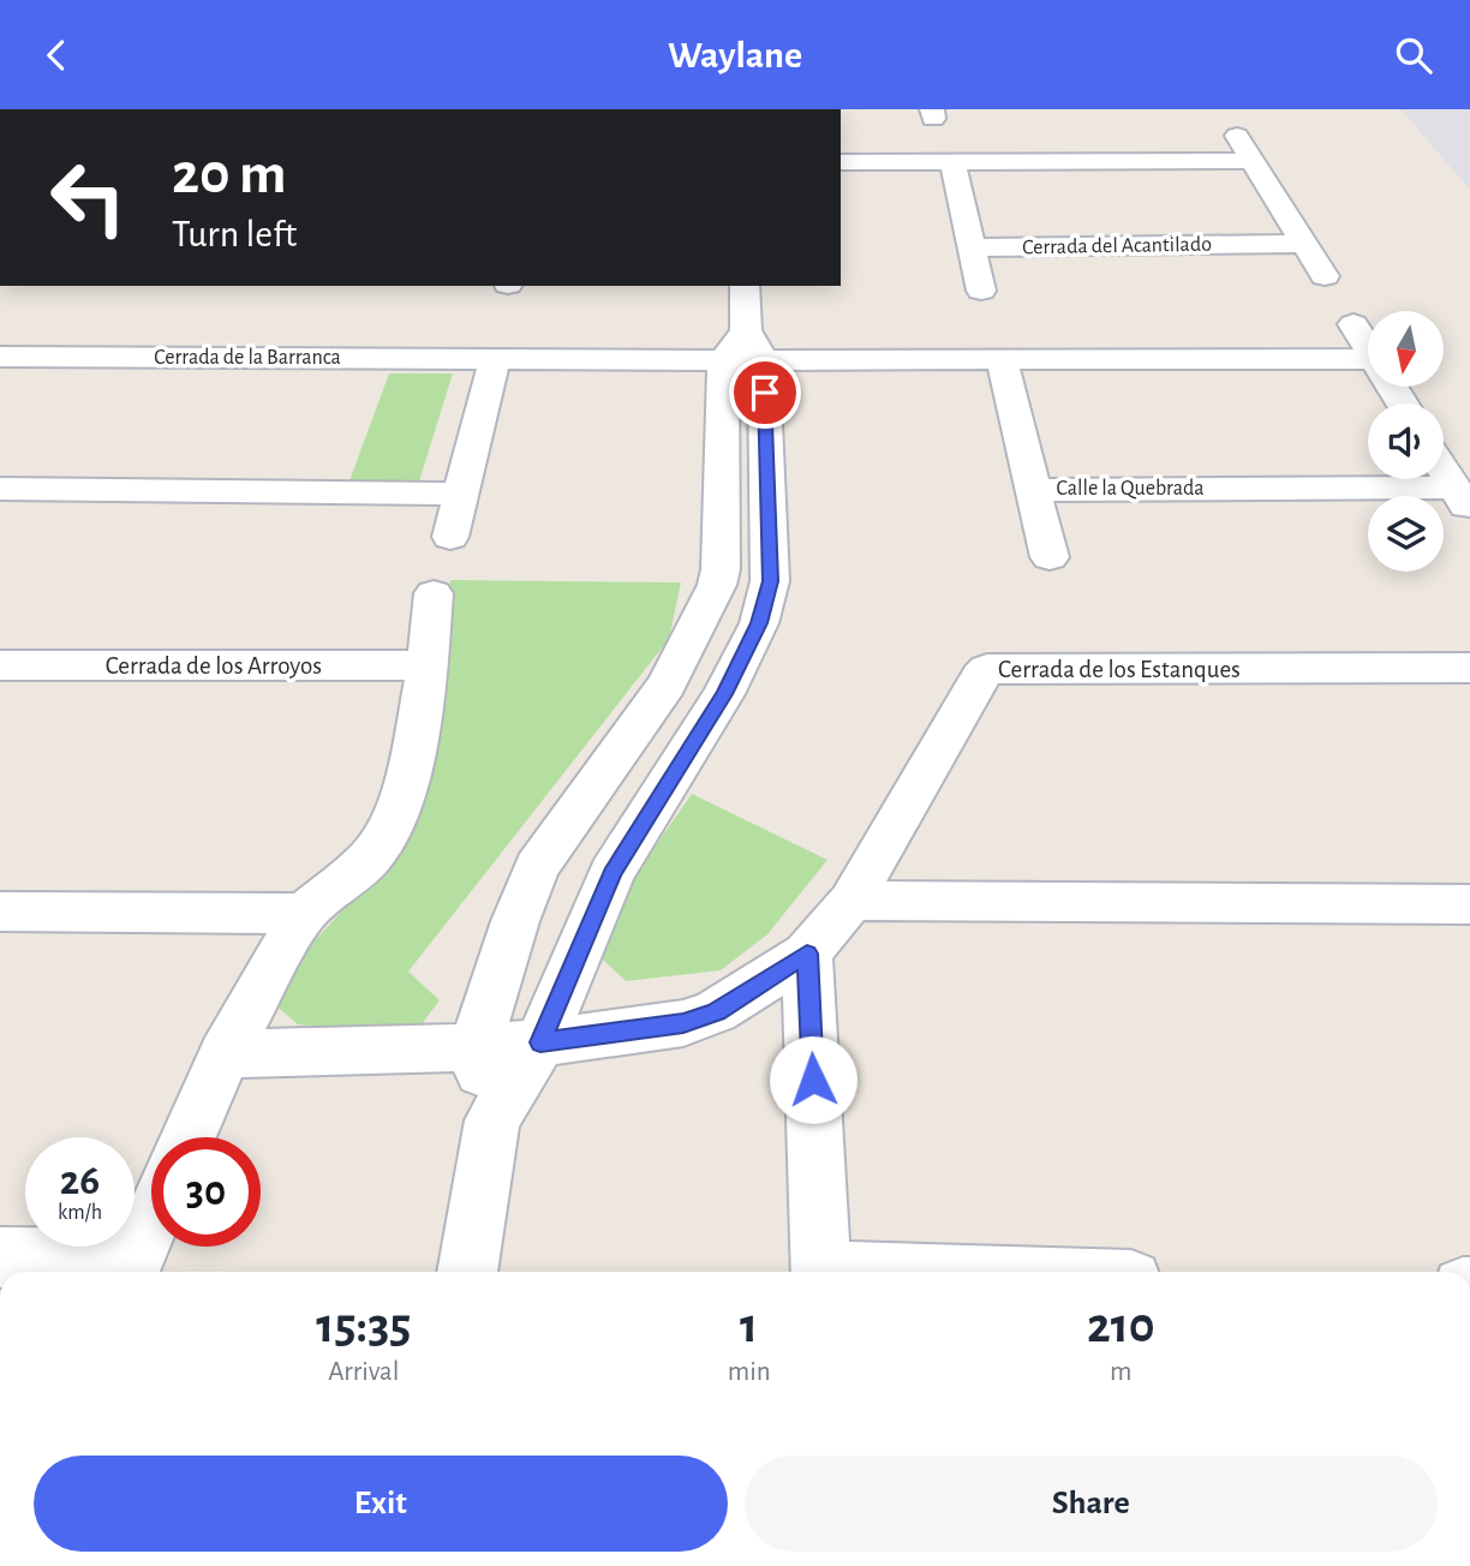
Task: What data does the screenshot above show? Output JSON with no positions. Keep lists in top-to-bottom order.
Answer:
{
  "streets": {
    "street": [
      "Cerrada del Acantilado",
      "Cerrada de la Barranca",
      "Calle la Quebrada",
      "Cerrada de los Arroyos",
      "Cerrada de los Estanques"
    ]
  },
  "crossings": [
    ["Cerrada de la Barranca", "Calle la Quebrada"]
  ],
  "north": "bottom",
  "page": {
    "header": "Waylane",
    "turn": ["20 m", "Turn left"],
    "speed": "26 km/h",
    "limit": "30",
    "eta": [
      "15:35",
      "Arrival",
      "1",
      "min",
      "210",
      "m"
    ],
    "buttons": ["Exit", "Share"]
  }
}
